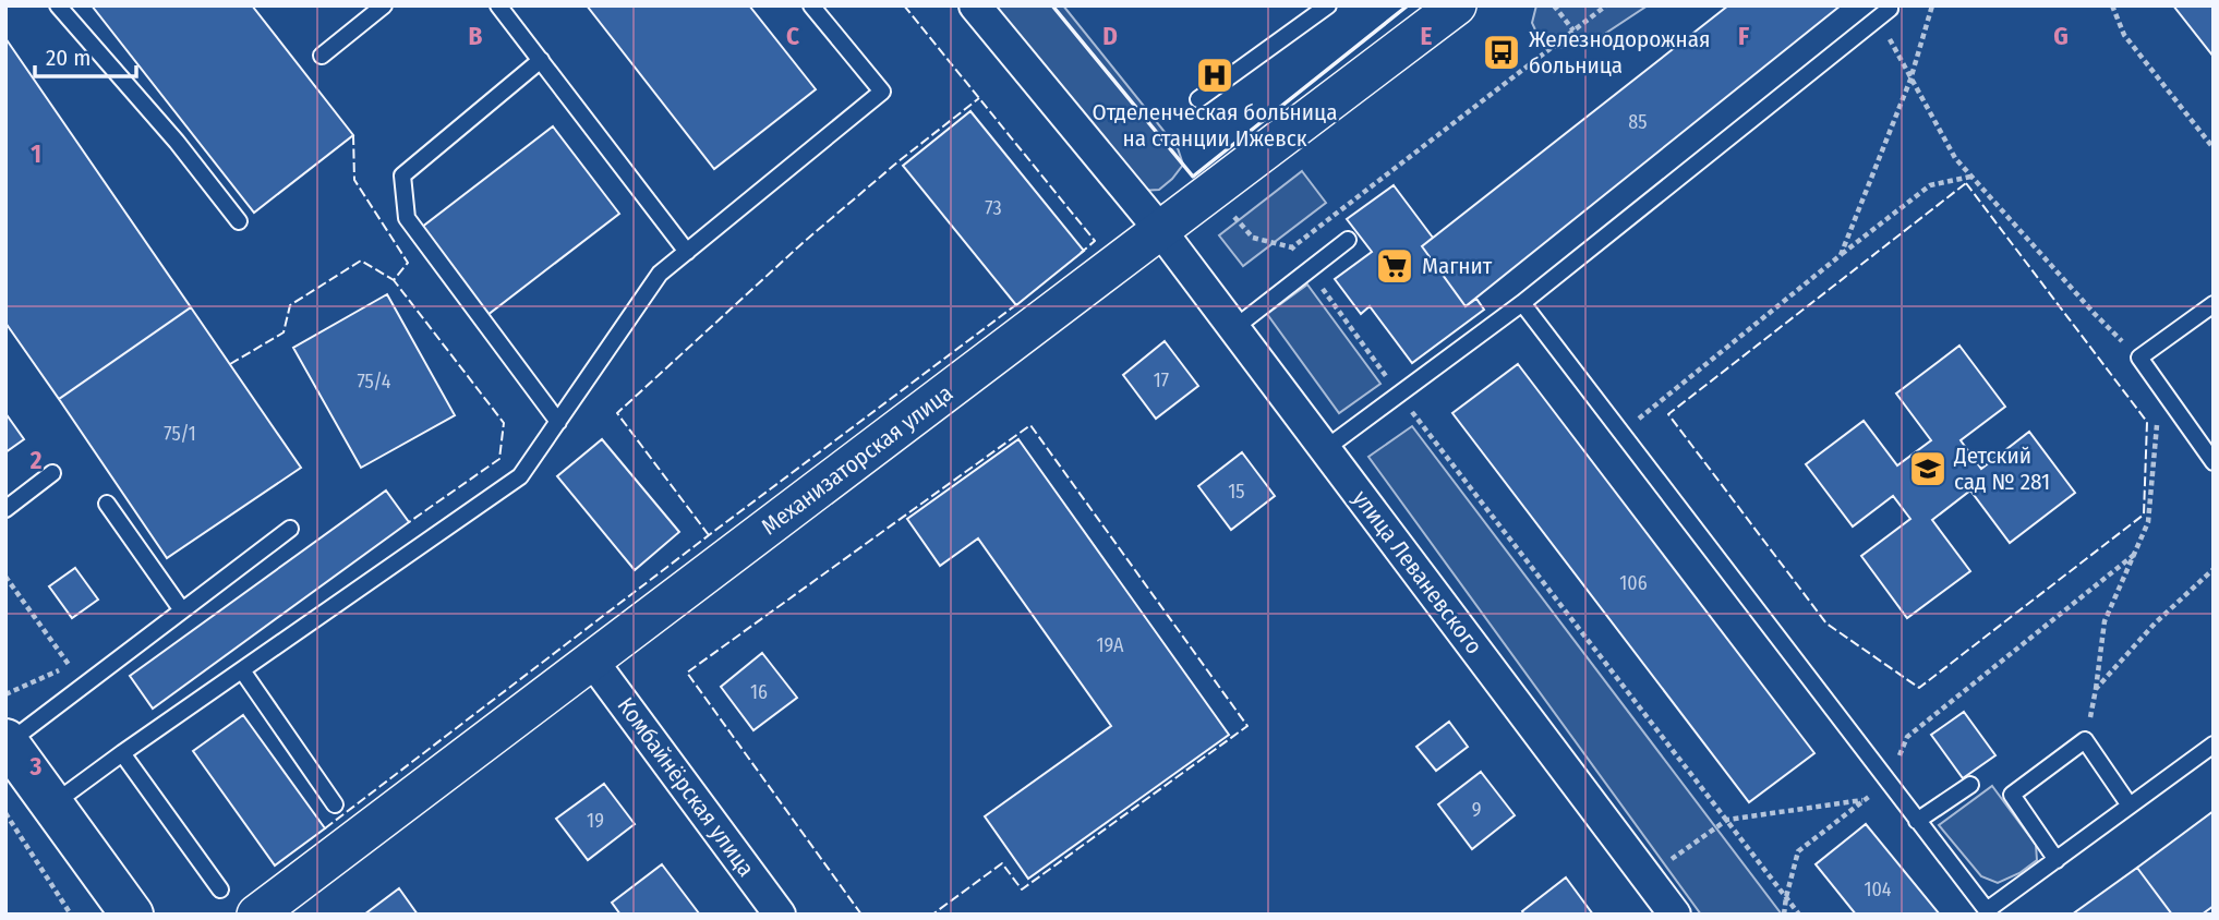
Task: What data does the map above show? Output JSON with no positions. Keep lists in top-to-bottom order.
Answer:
{
  "streets": {
    "street": ["Механизаторская улица", "улица Леваневского", "Комбайнёрская улица"]
  },
  "crossings": [
    ["Механизаторская улица", "улица Леваневского"],
    ["Механизаторская улица", "Комбайнёрская улица"]
  ],
  "places": {
    "bus stop": ["Железнодорожная больница"],
    "hospital": ["Отделенческая больница на станции Ижевск"],
    "supermarket": ["Магнит"],
    "school or university": ["Детский сад № 281"]
  },
  "house_numbers": [
    "85",
    "73",
    "17",
    "75/4",
    "75/1",
    "15",
    "106",
    "19А",
    "16",
    "9",
    "19",
    "104"
  ],
  "scale_bar": "20 m",
  "grid": {
    "columns": [
      "B",
      "C",
      "D",
      "E",
      "F",
      "G"
    ],
    "rows": ["1", "2", "3"]
  }
}
